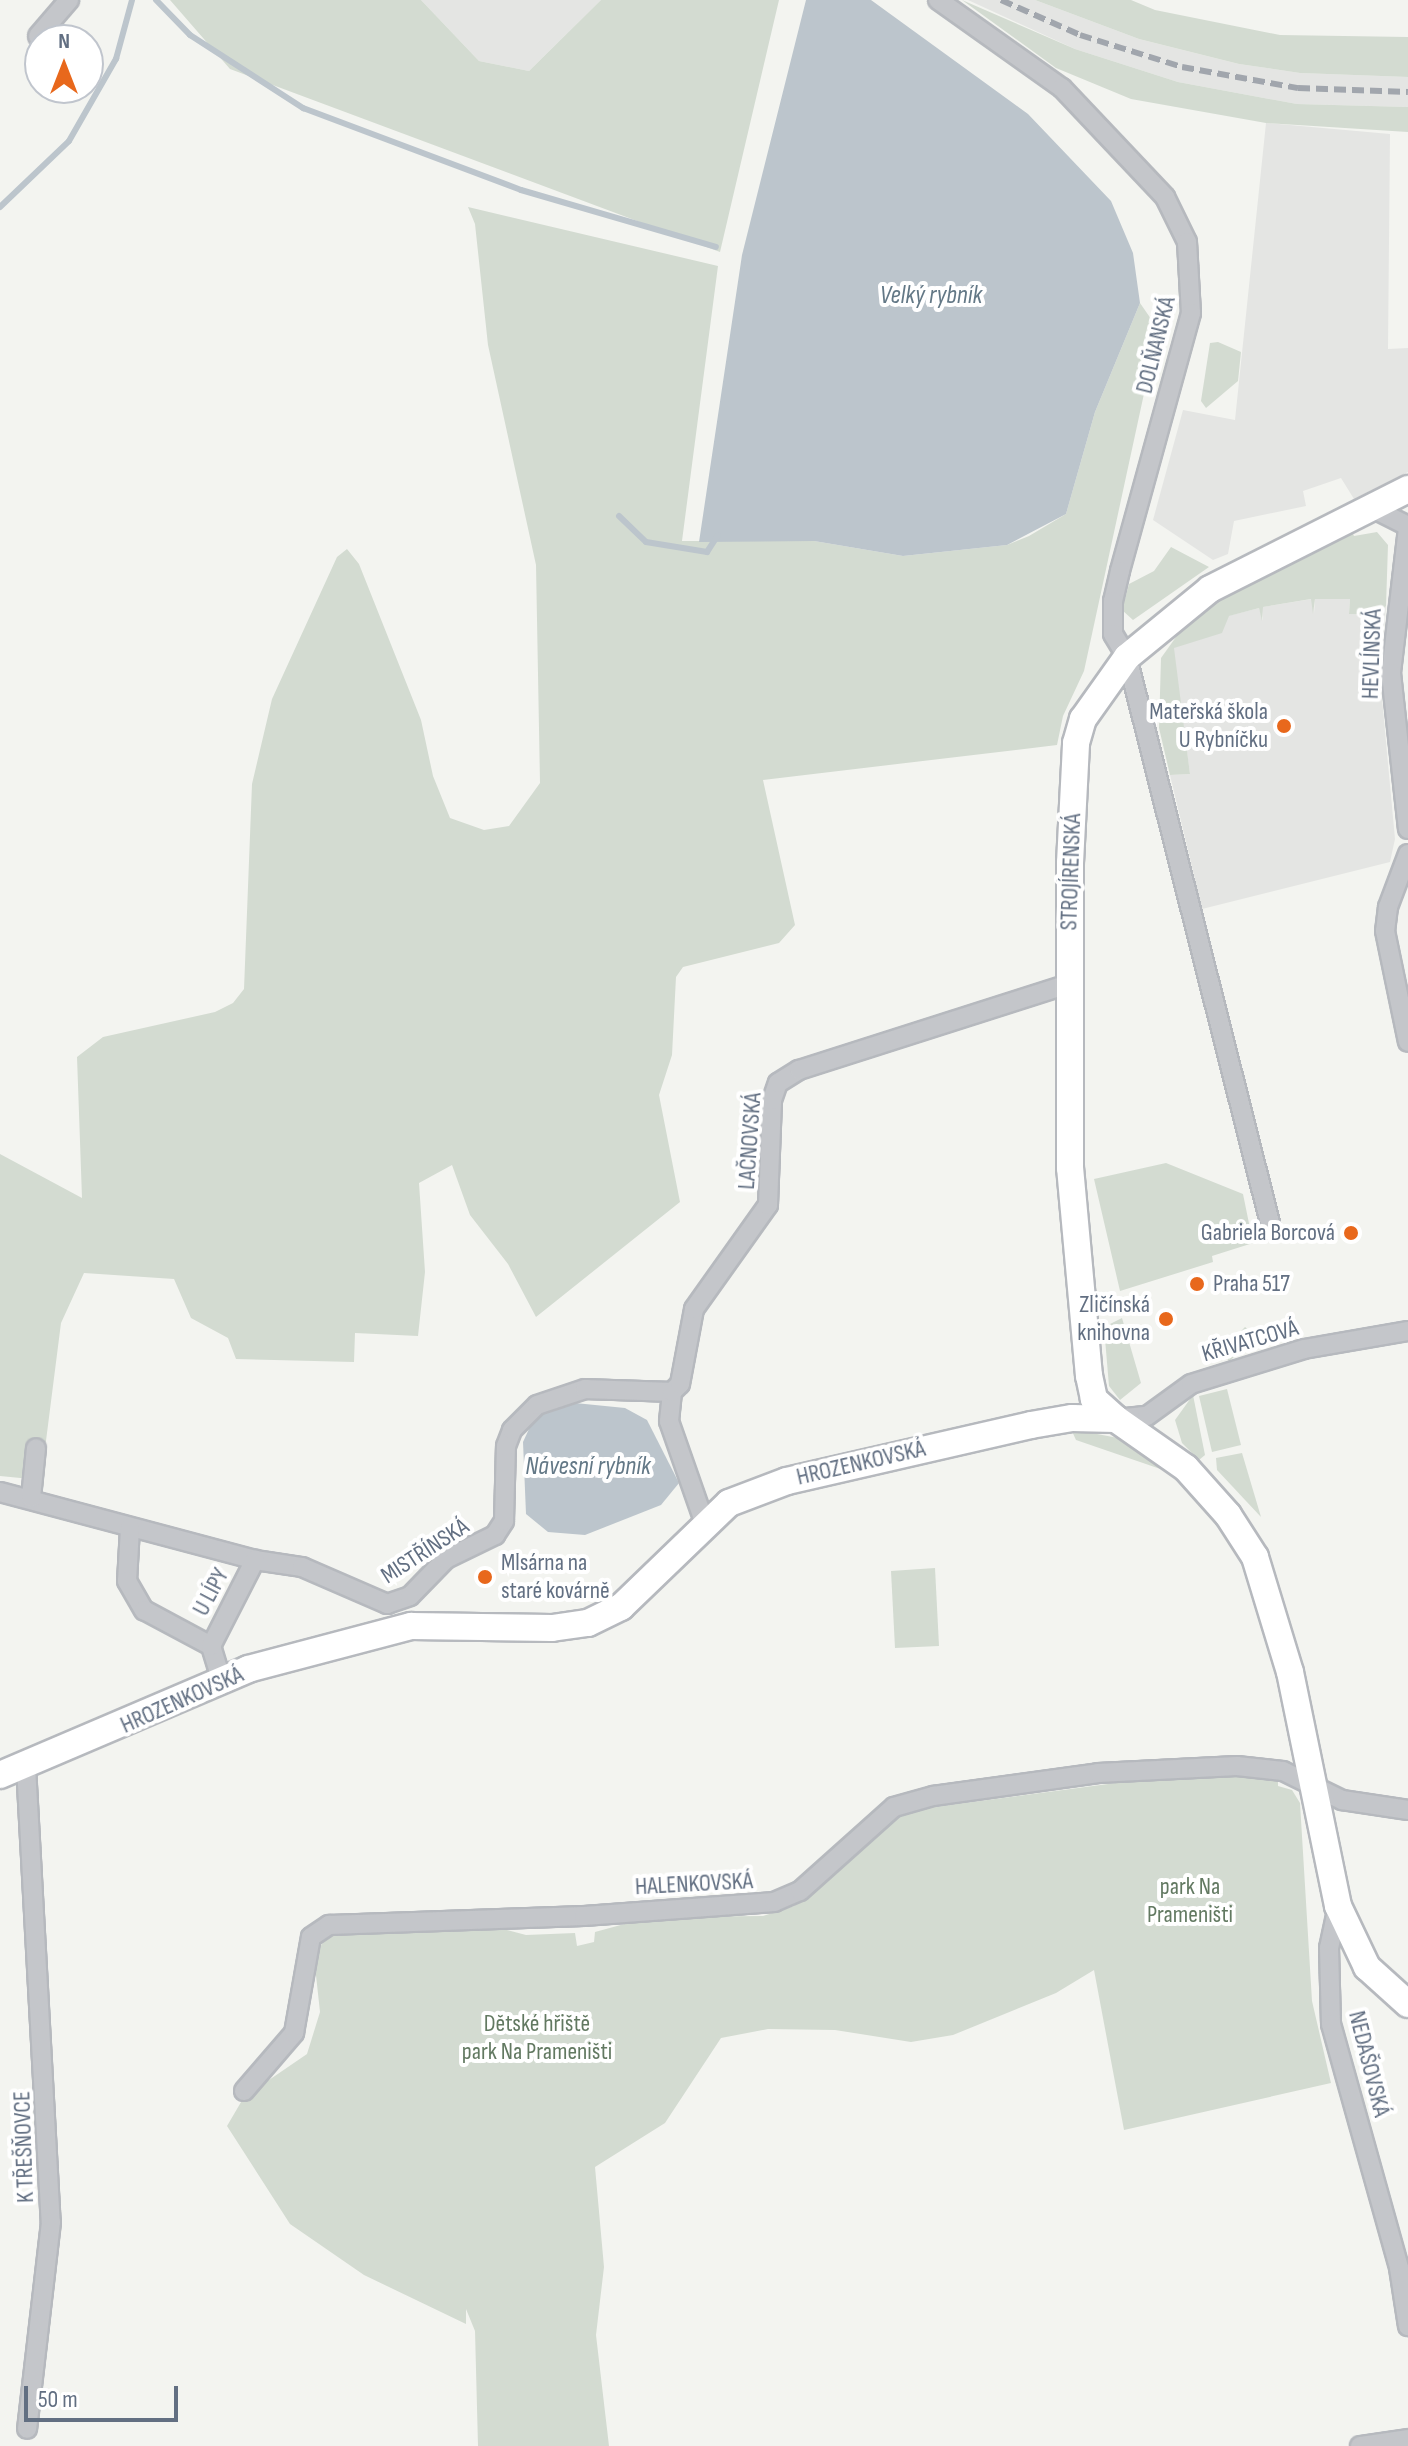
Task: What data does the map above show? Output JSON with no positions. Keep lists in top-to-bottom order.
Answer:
{
  "streets": {
    "street": [
      "DOLŇANSKÁ",
      "HEVLÍNSKÁ",
      "STROJÍRENSKÁ",
      "LAČNOVSKÁ",
      "KŘIVATCOVÁ",
      "HROZENKOVSKÁ",
      "MISTŘÍNSKÁ",
      "U LÍPY",
      "HALENKOVSKÁ",
      "NEDAŠOVSKÁ",
      "K TŘEŠŇOVCE"
    ]
  },
  "crossings": [
    ["DOLŇANSKÁ", "STROJÍRENSKÁ"],
    ["STROJÍRENSKÁ", "LAČNOVSKÁ"],
    ["STROJÍRENSKÁ", "KŘIVATCOVÁ"],
    ["STROJÍRENSKÁ", "HROZENKOVSKÁ"],
    ["LAČNOVSKÁ", "HROZENKOVSKÁ"],
    ["LAČNOVSKÁ", "MISTŘÍNSKÁ"],
    ["KŘIVATCOVÁ", "HROZENKOVSKÁ"],
    ["HROZENKOVSKÁ", "MISTŘÍNSKÁ"],
    ["HROZENKOVSKÁ", "U LÍPY"],
    ["HROZENKOVSKÁ", "K TŘEŠŇOVCE"],
    ["MISTŘÍNSKÁ", "U LÍPY"]
  ],
  "water": ["Velký rybník", "Návesní rybník"],
  "parks": ["park Na Prameništi", "Dětské hřiště park Na Prameništi"],
  "places": [
    "Mateřská škola U Rybníčku",
    "Gabriela Borcová",
    "Praha 517",
    "Zličínská knihovna",
    "Mlsárna na staré kovárně"
  ],
  "scale_bar": "50 m",
  "north": "top"
}
